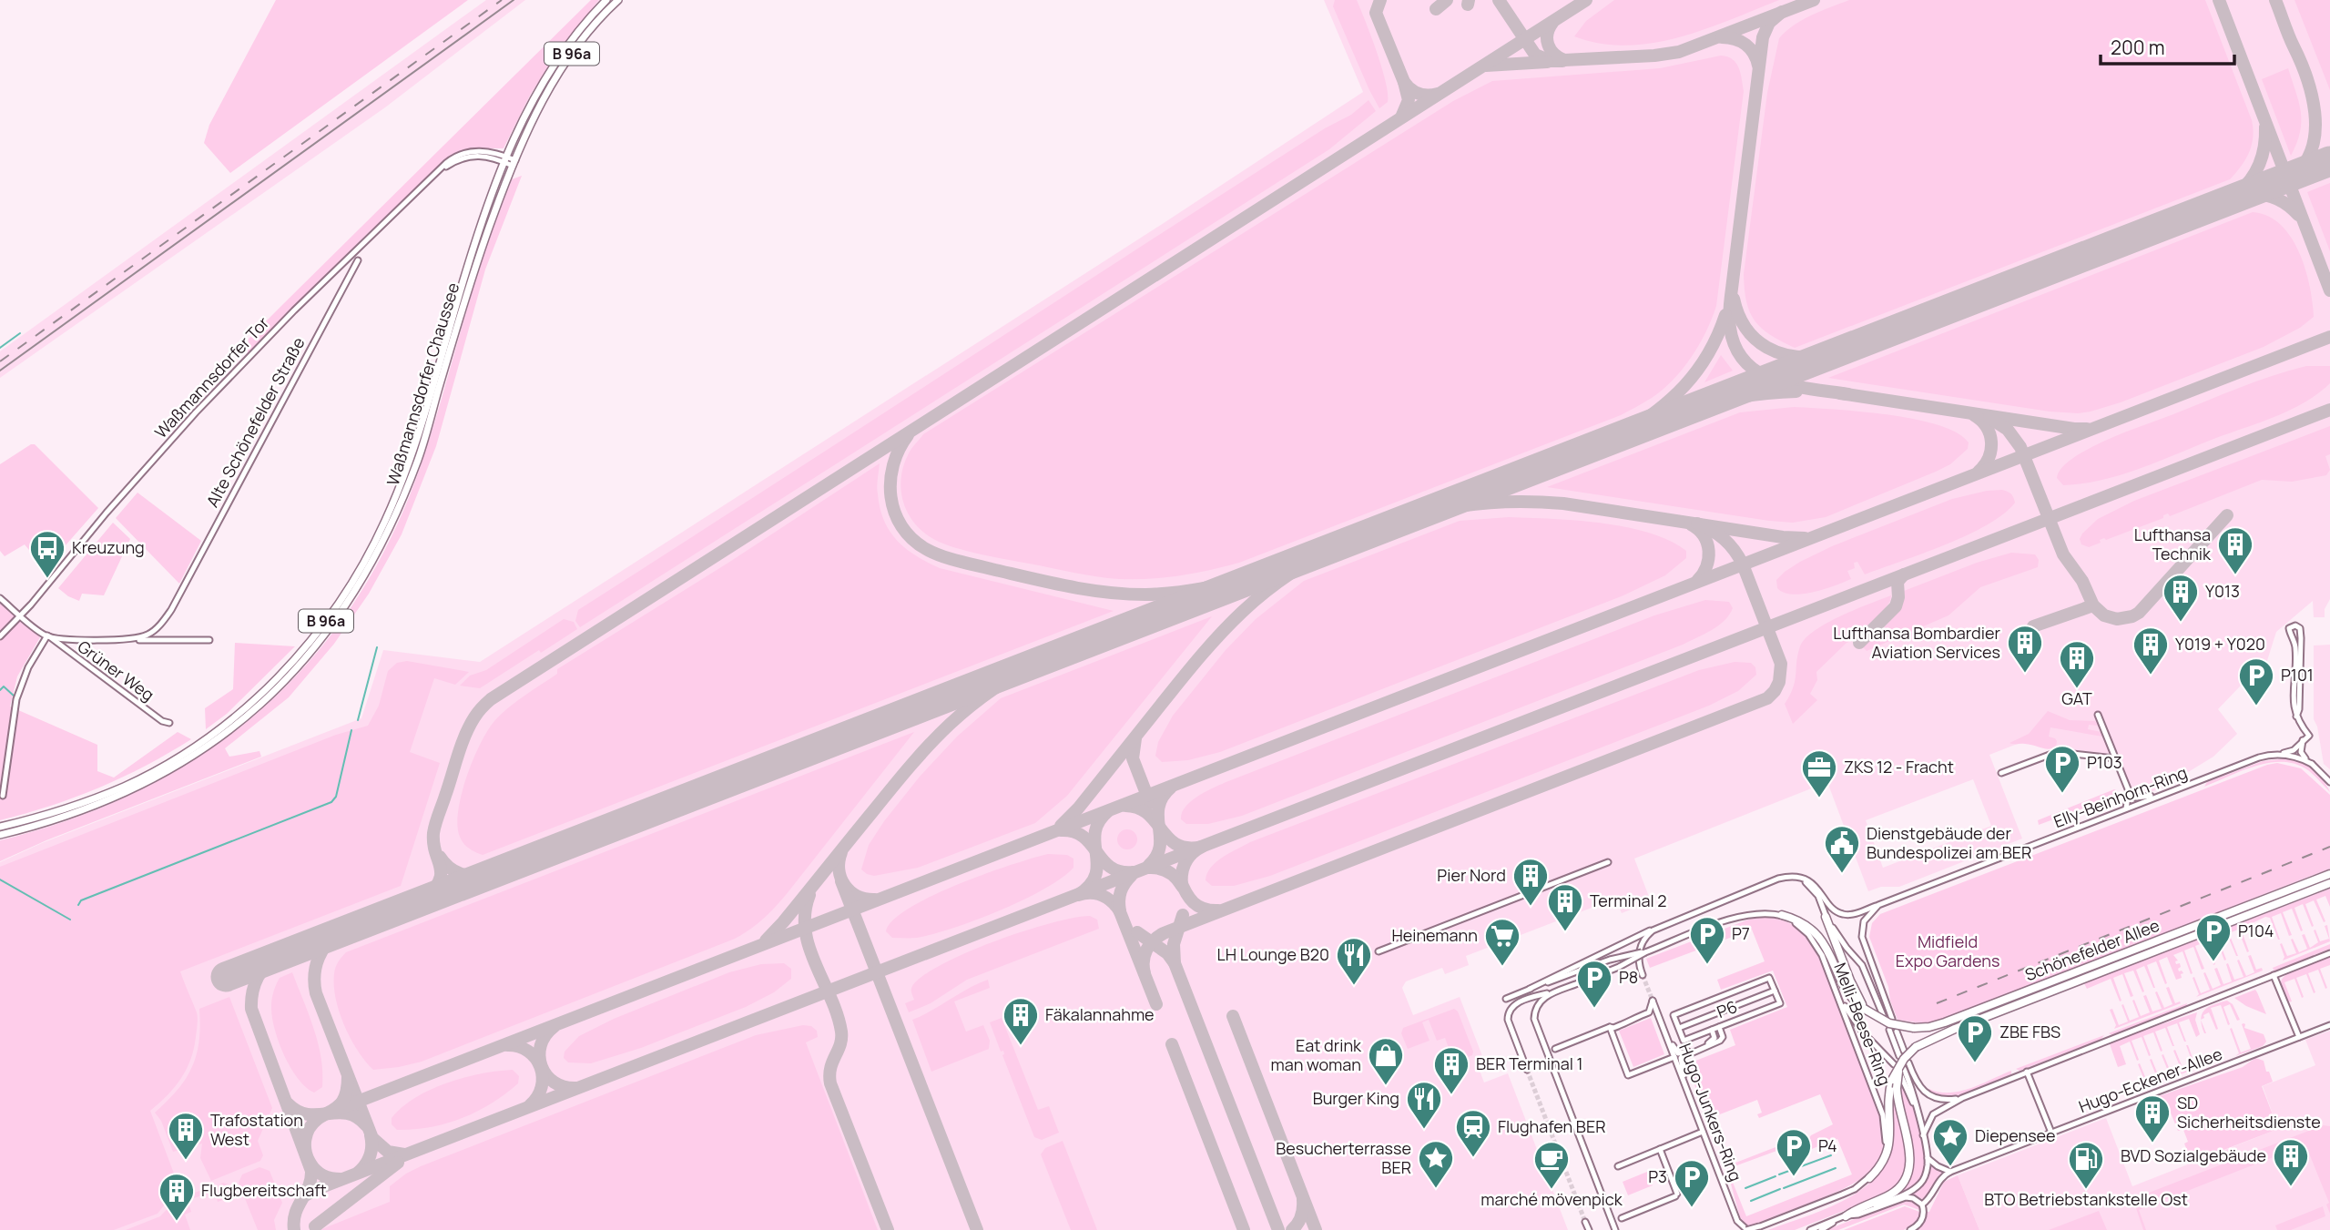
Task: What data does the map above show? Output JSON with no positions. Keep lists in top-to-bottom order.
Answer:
{
  "streets": {
    "highway": ["Schönefelder Allee"],
    "main road": ["B 96a", "Waßmannsdorfer Chaussee"],
    "street": [
      "Waßmannsdorfer Tor",
      "Alte Schönefelder Straße",
      "Grüner Weg",
      "Elly-Beinhorn-Ring",
      "P6",
      "Melli-Beese-Ring",
      "Hugo-Eckener-Allee",
      "Hugo-Junkers-Ring"
    ]
  },
  "crossings": [
    ["Waßmannsdorfer Tor", "Waßmannsdorfer Chaussee"],
    ["Waßmannsdorfer Tor", "Grüner Weg"],
    ["Schönefelder Allee", "Melli-Beese-Ring"]
  ],
  "parks": ["Midfield Expo Gardens"],
  "places": {
    "building": [
      "Lufthansa Technik",
      "Y013",
      "Lufthansa Bombardier Aviation Services",
      "Y019 + Y020",
      "GAT",
      "Pier Nord",
      "Terminal 2",
      "Fäkalannahme",
      "BER Terminal 1",
      "SD Sicherheitsdienste",
      "Trafostation West",
      "BVD Sozialgebäude",
      "Flugbereitschaft"
    ],
    "bus stop": ["Kreuzung"],
    "parking": [
      "P101",
      "P103",
      "P104",
      "P7",
      "P8",
      "ZBE FBS",
      "P4",
      "P3"
    ],
    "office": ["ZKS 12 - Fracht"],
    "public building": ["Dienstgebäude der Bundespolizei am BER"],
    "supermarket": ["Heinemann"],
    "restaurant": ["LH Lounge B20", "Burger King"],
    "shop": ["Eat drink man woman"],
    "station": ["Flughafen BER"],
    "place": ["Diepensee", "Besucherterrasse BER"],
    "cafe": ["marché mövenpick"],
    "fuel station": ["BTO Betriebstankstelle Ost"]
  },
  "scale_bar": "200 m"
}
